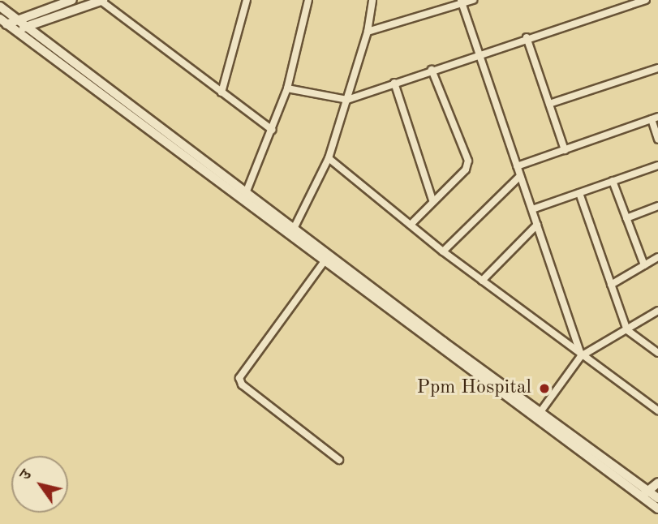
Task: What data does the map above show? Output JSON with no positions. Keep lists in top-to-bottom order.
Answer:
{
  "places": ["Ppm Hospital"],
  "north": "top left"
}
